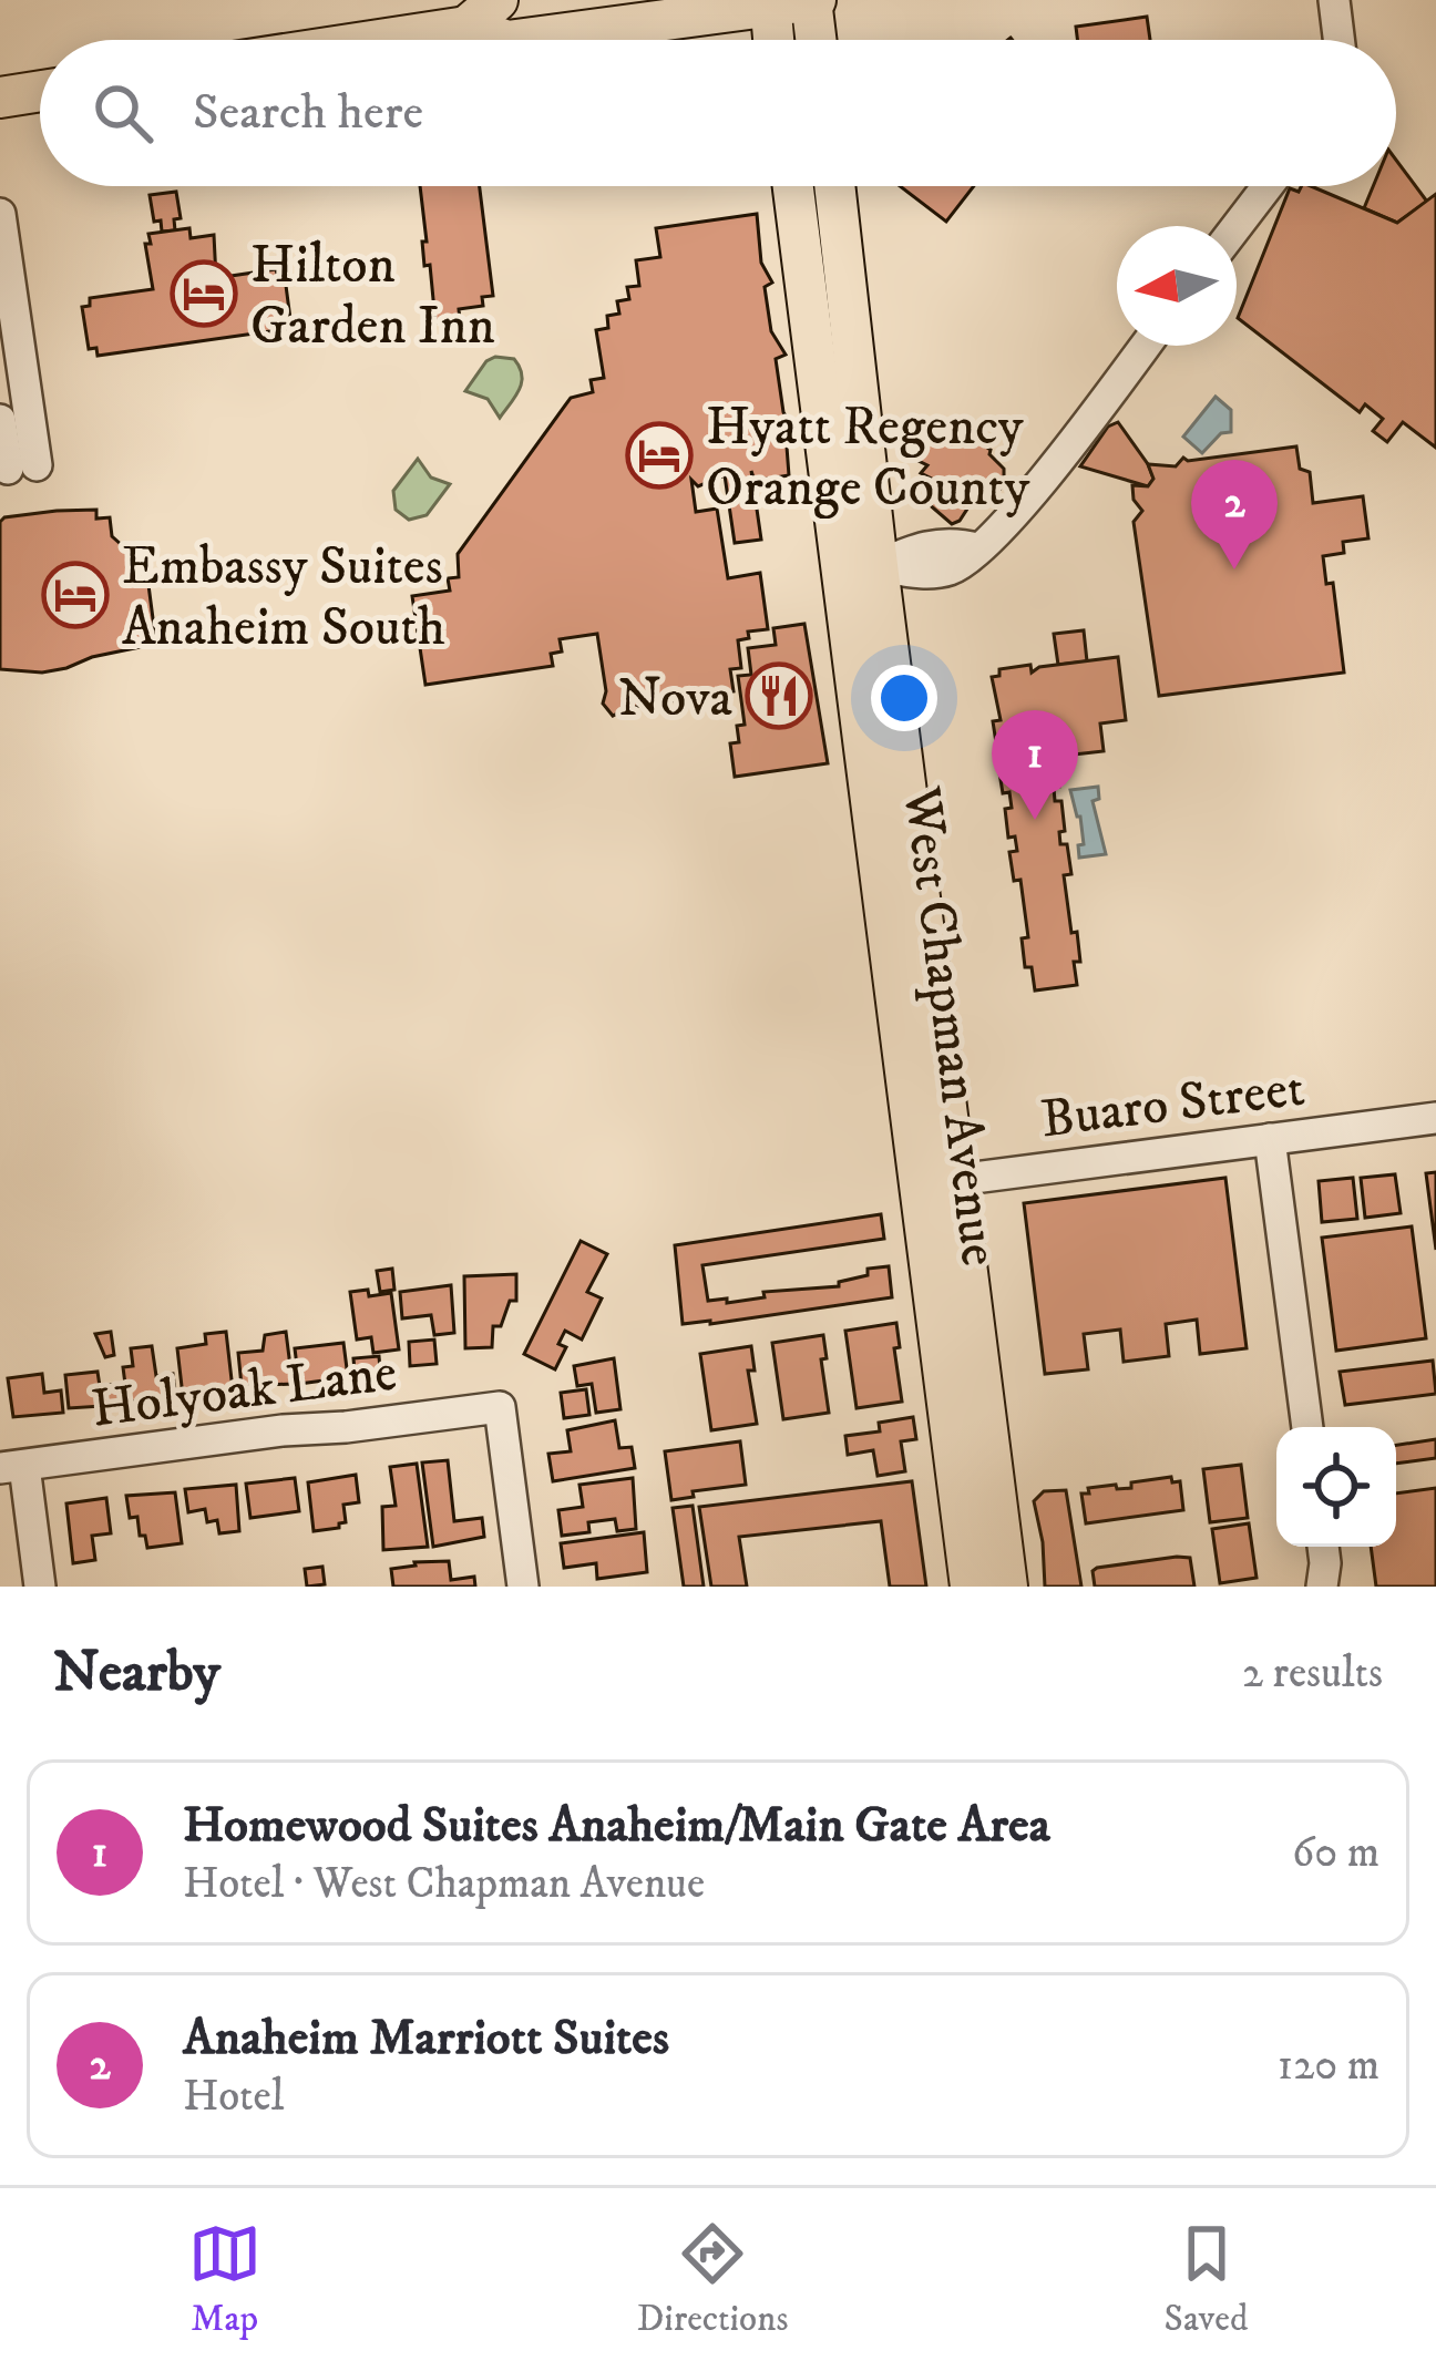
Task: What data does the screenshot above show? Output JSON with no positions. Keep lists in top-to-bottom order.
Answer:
{
  "streets": {
    "main road": ["West Chapman Avenue"],
    "street": ["Buaro Street", "Holyoak Lane"]
  },
  "crossings": [
    ["West Chapman Avenue", "Buaro Street"]
  ],
  "places": {
    "hotel": ["Hilton Garden Inn", "Hyatt Regency Orange County", "Embassy Suites Anaheim South"],
    "restaurant": ["Nova"]
  },
  "north": "left",
  "page": {
    "search": "Search here",
    "pins": ["2", "1"],
    "heading": ["Nearby", "2 results"],
    "list": [
      {
        "mark": "1",
        "name": "Homewood Suites Anaheim/Main Gate Area",
        "note": "Hotel · West Chapman Avenue",
        "value": "60 m"
      },
      {
        "mark": "2",
        "name": "Anaheim Marriott Suites",
        "note": "Hotel",
        "value": "120 m"
      }
    ],
    "nav": ["Map", "Directions", "Saved"]
  }
}
